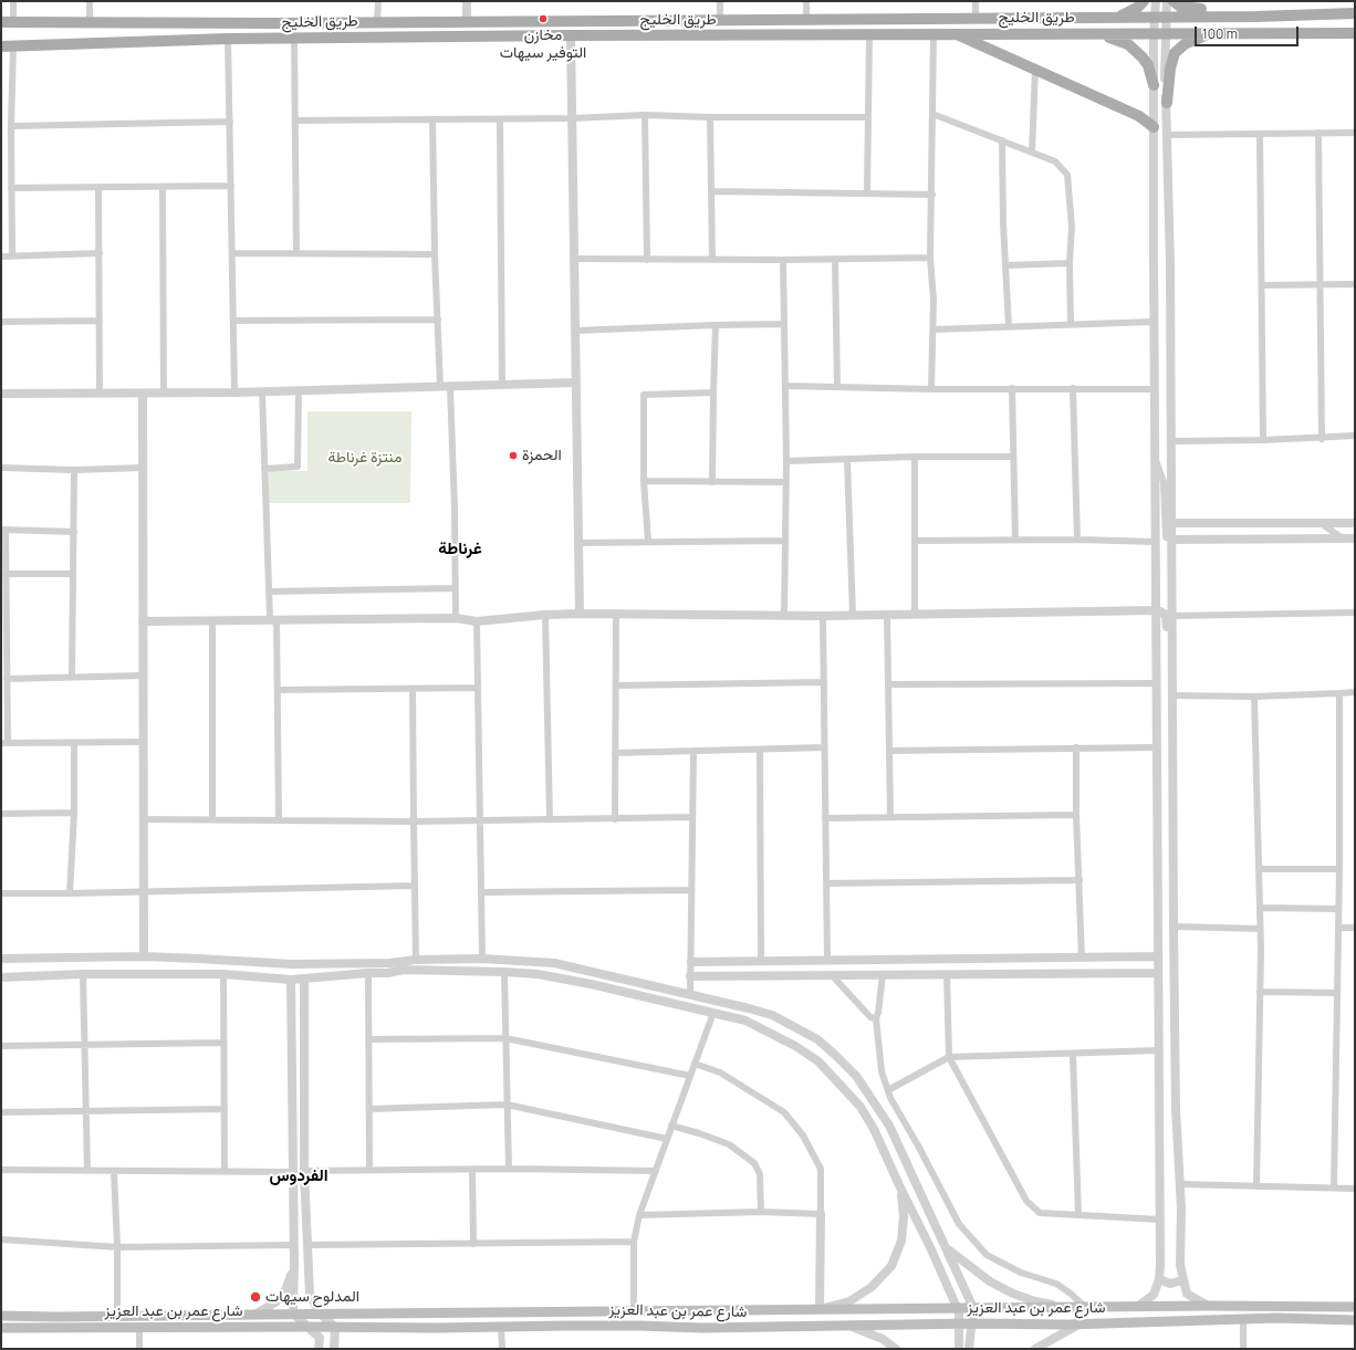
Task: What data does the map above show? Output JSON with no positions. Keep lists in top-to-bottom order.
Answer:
{
  "streets": {
    "main road": ["طريق الخليج", "شارع عمر بن عبد العزيز"]
  },
  "districts": ["غرناطة", "الفردوس"],
  "parks": ["منتزة غرناطة"],
  "places": ["مخازن التوفير سيهات", "الحمزة", "المدلوح سيهات"],
  "scale_bar": "100 m"
}
